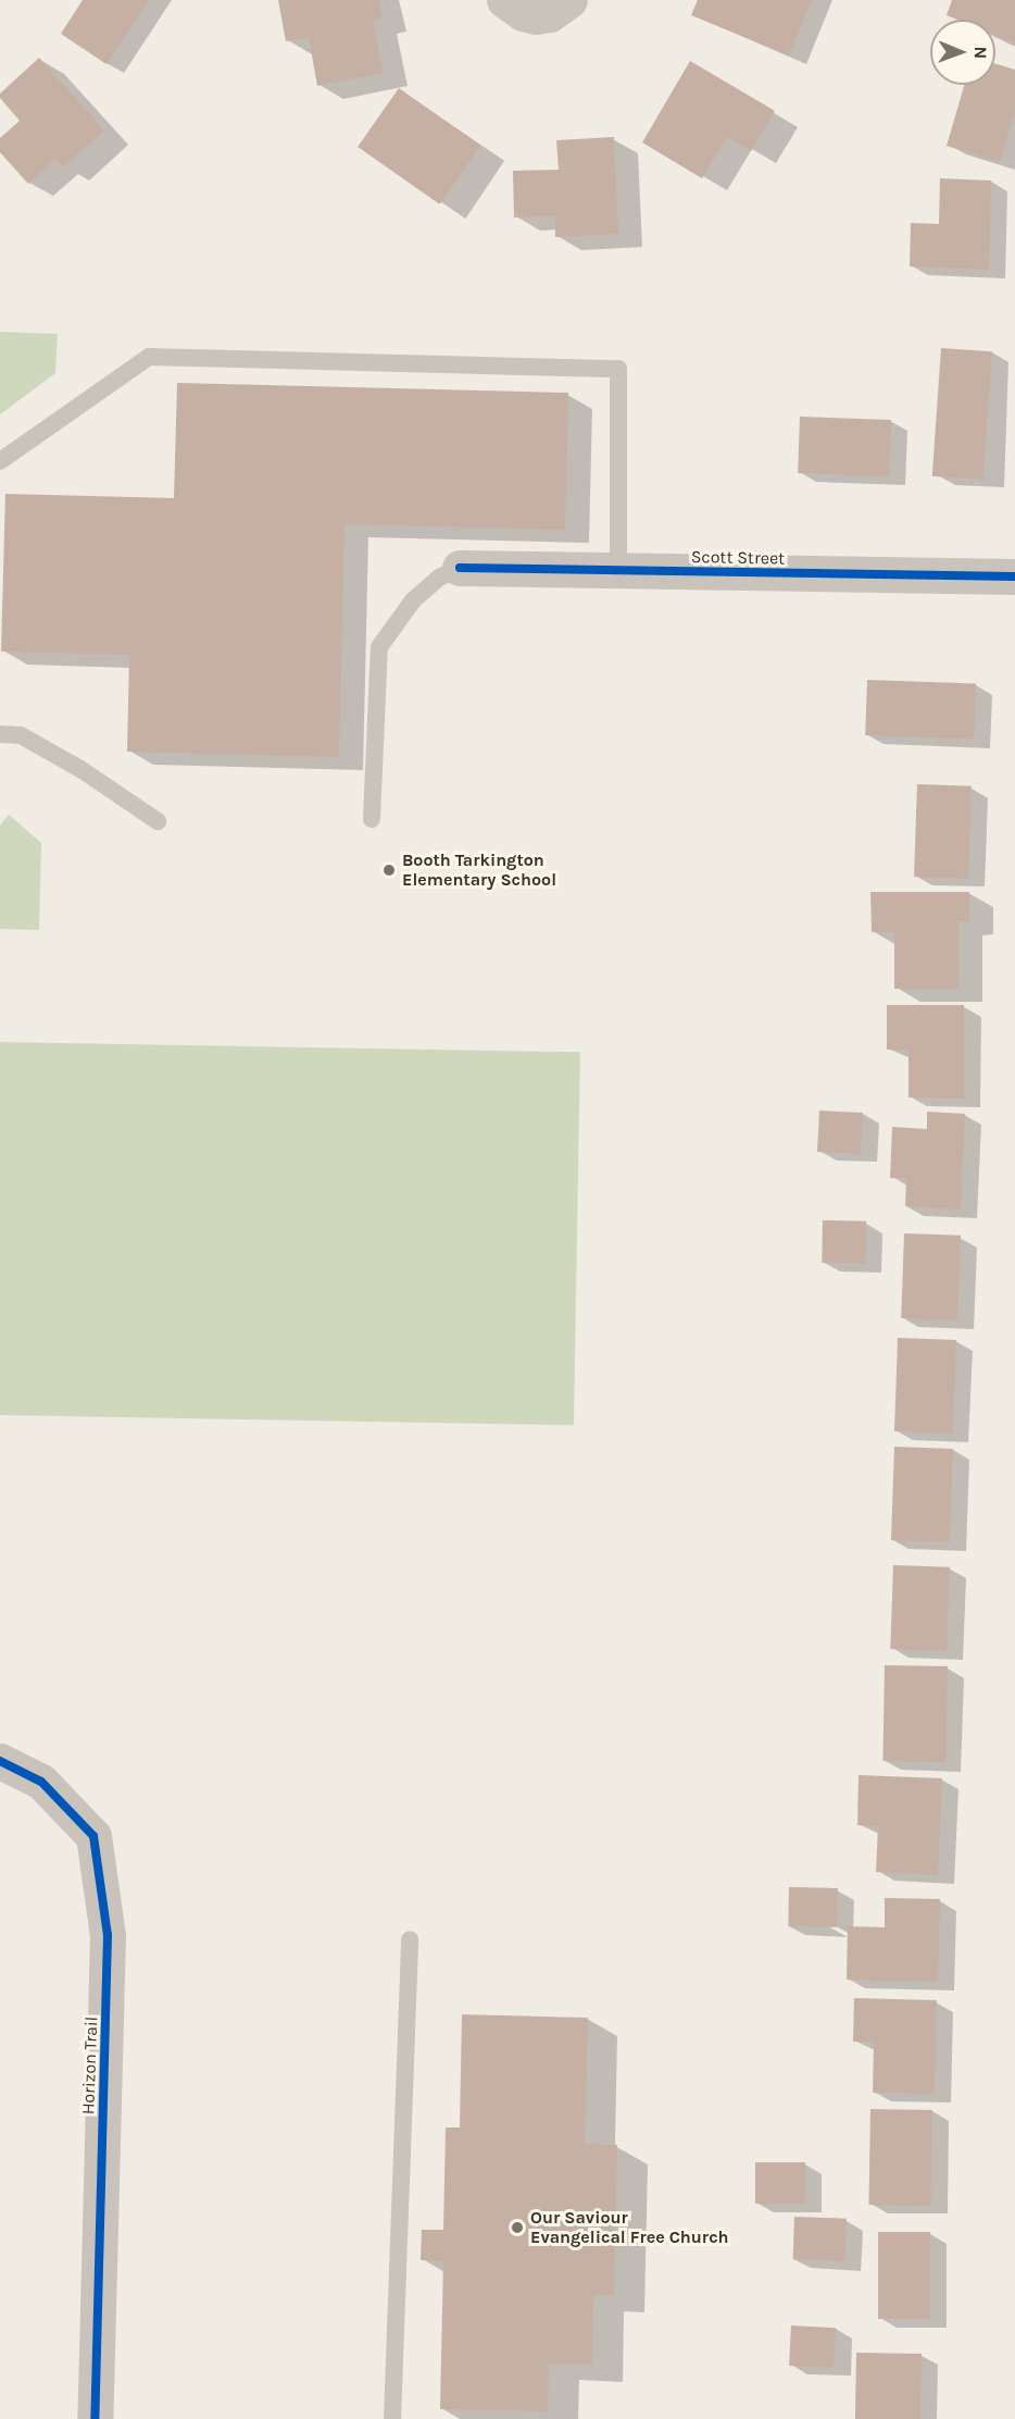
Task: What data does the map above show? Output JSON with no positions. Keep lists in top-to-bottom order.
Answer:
{
  "streets": {
    "street": ["Scott Street", "Horizon Trail"]
  },
  "places": ["Booth Tarkington Elementary School", "Our Saviour Evangelical Free Church"],
  "north": "right"
}
